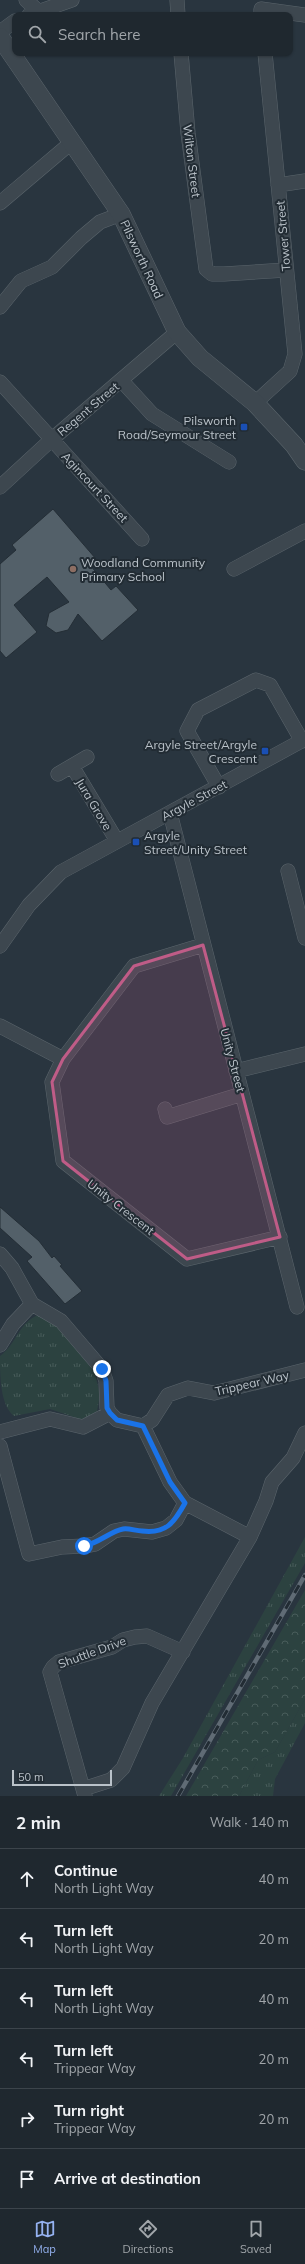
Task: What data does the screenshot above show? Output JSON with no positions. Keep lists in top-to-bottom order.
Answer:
{
  "streets": {
    "street": [
      "Wilton Street",
      "Tower Street",
      "Pilsworth Road",
      "Regent Street",
      "Agincourt Street",
      "Argyle Street",
      "Jura Grove",
      "Unity Street",
      "Unity Crescent",
      "Trippear Way",
      "Shuttle Drive"
    ]
  },
  "crossings": [
    ["Wilton Street", "Tower Street"],
    ["Tower Street", "Pilsworth Road"],
    ["Pilsworth Road", "Regent Street"],
    ["Regent Street", "Agincourt Street"],
    ["Argyle Street", "Jura Grove"],
    ["Argyle Street", "Unity Street"],
    ["Unity Street", "Unity Crescent"]
  ],
  "places": {
    "transit": ["Pilsworth Road/Seymour Street", "Argyle Street/Argyle Crescent", "Argyle Street/Unity Street"],
    "other": ["Woodland Community Primary School"]
  },
  "scale_bar": "50 m",
  "page": {
    "search": "Search here",
    "scale": "50 m",
    "heading": ["2 min", "Walk · 140 m"],
    "list": [
      ["Continue", "North Light Way", "40 m"],
      ["Turn left", "North Light Way", "20 m"],
      ["Turn left", "North Light Way", "40 m"],
      ["Turn left", "Trippear Way", "20 m"],
      ["Turn right", "Trippear Way", "20 m"],
      "Arrive at destination"
    ],
    "nav": ["Map", "Directions", "Saved"]
  }
}
